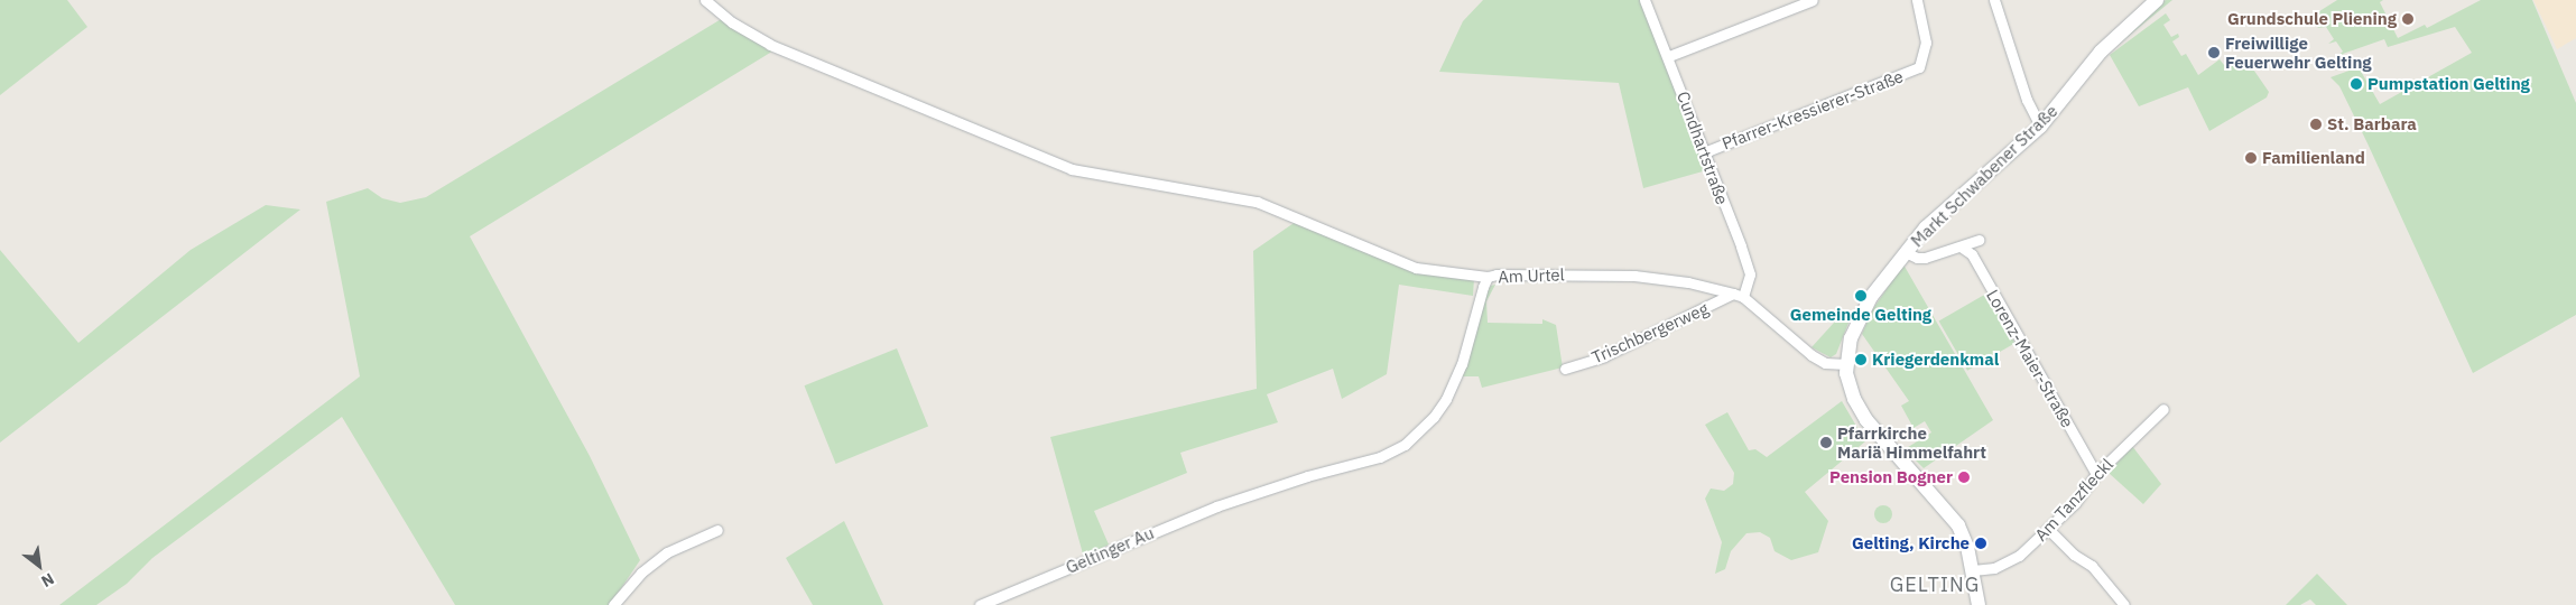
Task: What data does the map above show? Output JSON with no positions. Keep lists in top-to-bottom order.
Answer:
{
  "streets": {
    "main road": ["Markt Schwabener Straße"],
    "street": [
      "Pfarrer-Kressierer-Straße",
      "Cundhartstraße",
      "Am Urtel",
      "Trischbergerweg",
      "Lorenz-Maier-Straße",
      "Am Tanzfleckl",
      "Geltinger Au"
    ]
  },
  "crossings": [
    ["Pfarrer-Kressierer-Straße", "Cundhartstraße"],
    ["Cundhartstraße", "Am Urtel"],
    ["Cundhartstraße", "Trischbergerweg"],
    ["Markt Schwabener Straße", "Am Urtel"],
    ["Markt Schwabener Straße", "Am Tanzfleckl"],
    ["Am Urtel", "Trischbergerweg"],
    ["Am Urtel", "Geltinger Au"],
    ["Lorenz-Maier-Straße", "Am Tanzfleckl"]
  ],
  "districts": ["GELTING"],
  "places": [
    "Grundschule Pliening",
    "Freiwillige Feuerwehr Gelting",
    "Pumpstation Gelting",
    "St. Barbara",
    "Familienland",
    "Gemeinde Gelting",
    "Kriegerdenkmal",
    "Pfarrkirche Mariä Himmelfahrt",
    "Pension Bogner",
    "Gelting, Kirche"
  ],
  "north": "bottom right"
}
